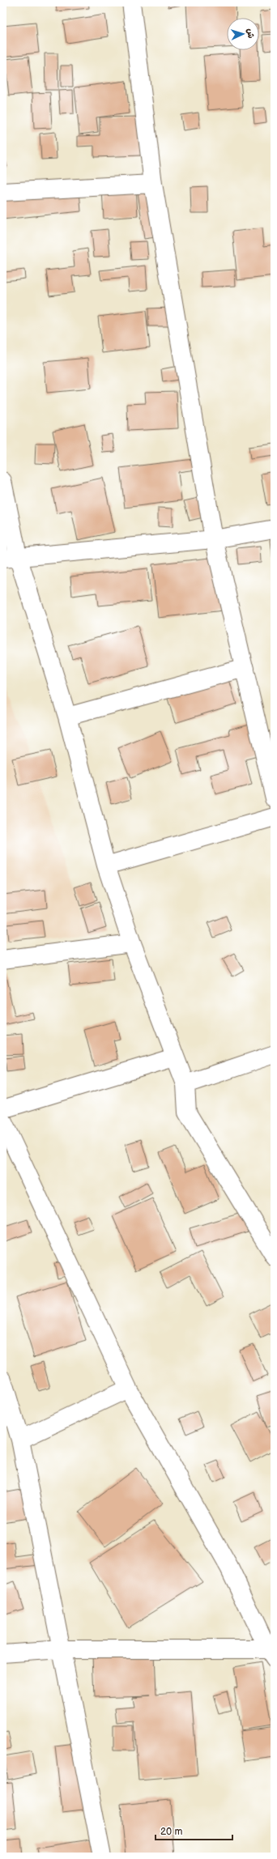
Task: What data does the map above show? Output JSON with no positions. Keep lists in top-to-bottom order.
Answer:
{
  "scale_bar": "20 m",
  "north": "right"
}
